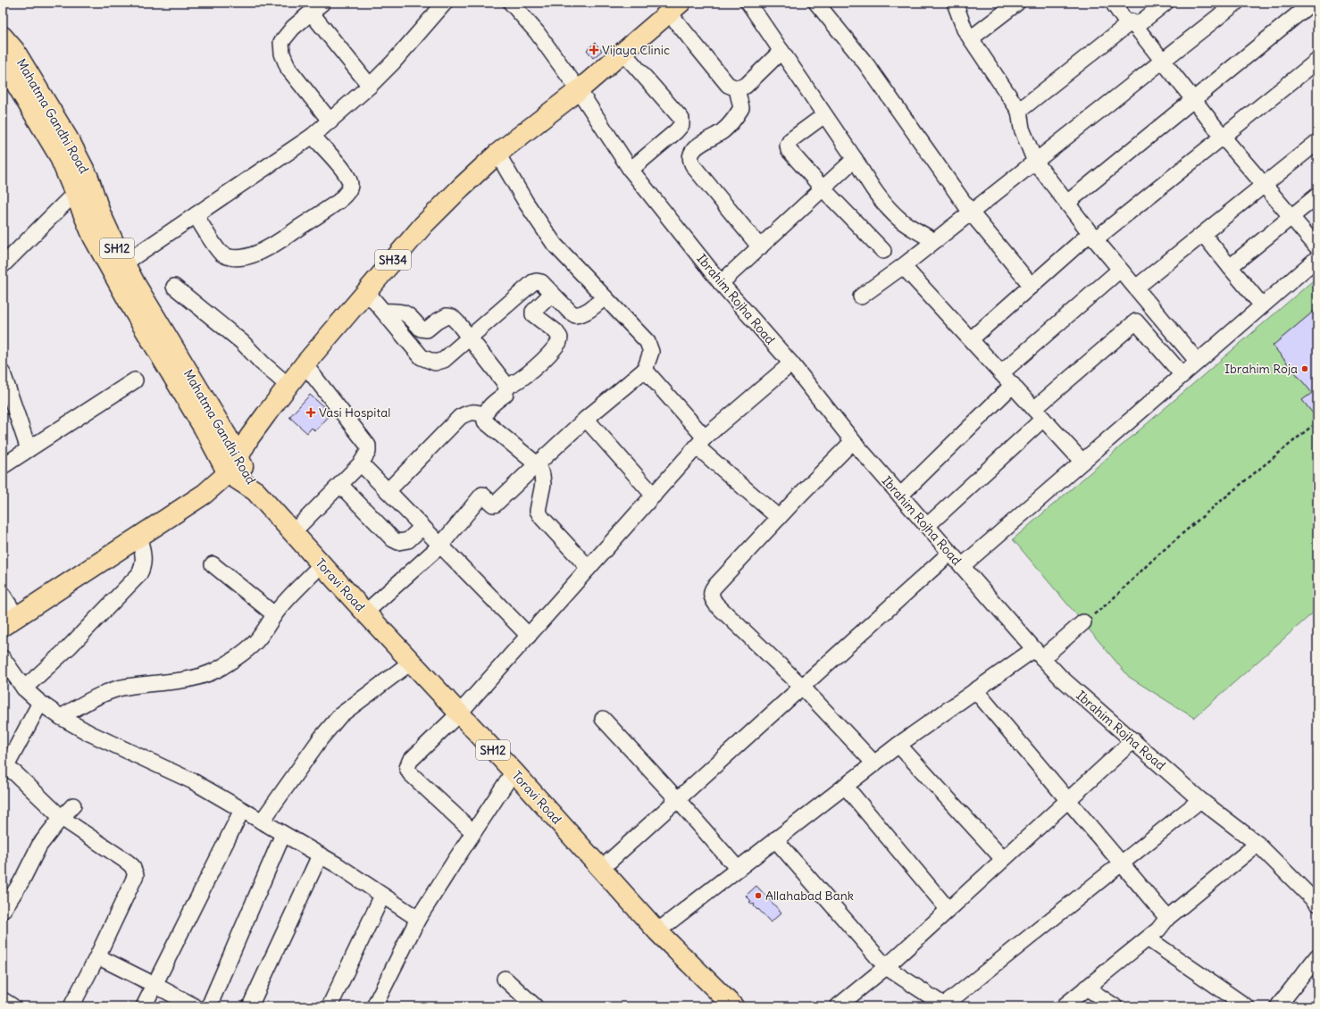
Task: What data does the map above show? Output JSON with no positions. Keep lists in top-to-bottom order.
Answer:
{
  "streets": {
    "main road": [
      "Mahatma Gandhi Road",
      "SH12",
      "SH34",
      "Toravi Road"
    ],
    "street": ["Ibrahim Rojha Road"]
  },
  "crossings": [
    ["Mahatma Gandhi Road", "SH34"],
    ["Mahatma Gandhi Road", "Toravi Road"],
    ["SH34", "Ibrahim Rojha Road"]
  ],
  "places": {
    "health": ["Vijaya Clinic", "Vasi Hospital"],
    "other": ["Ibrahim Roja", "Allahabad Bank"]
  }
}
